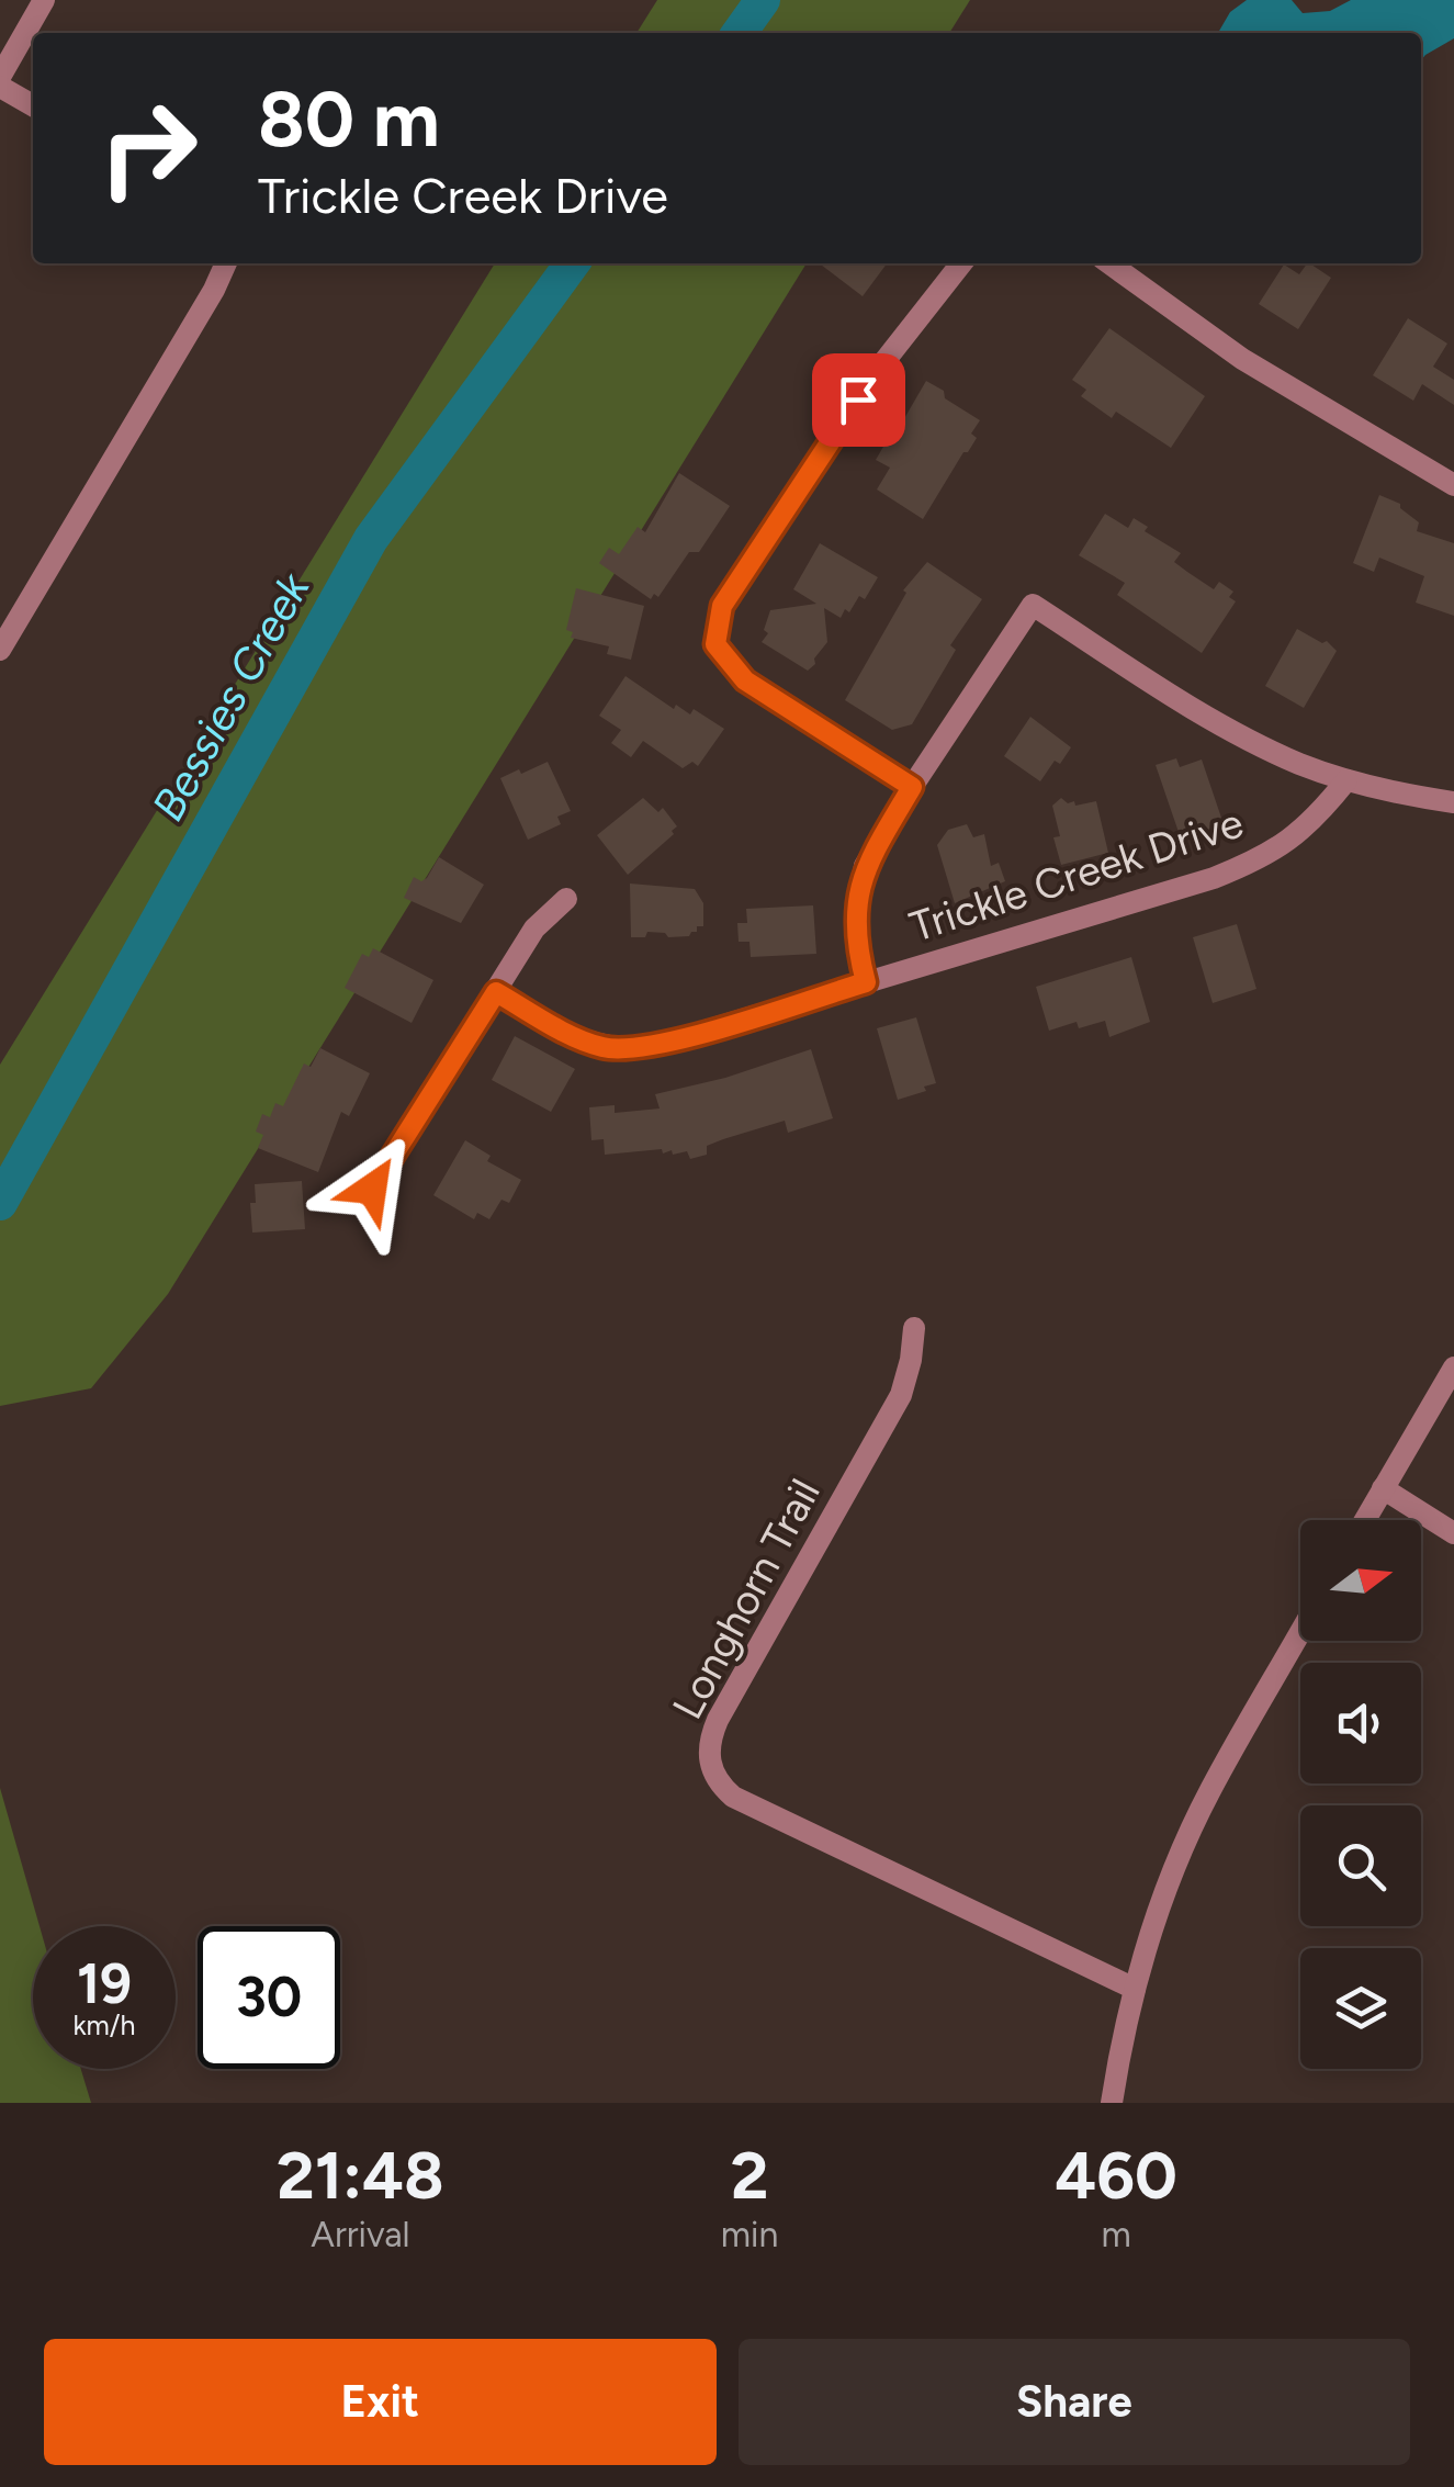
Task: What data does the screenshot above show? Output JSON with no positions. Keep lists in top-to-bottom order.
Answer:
{
  "streets": {
    "street": ["Trickle Creek Drive", "Longhorn Trail"]
  },
  "water": ["Bessies Creek"],
  "north": "right",
  "page": {
    "turn": ["80 m", "Trickle Creek Drive"],
    "speed": "19 km/h",
    "limit": "30",
    "eta": [
      "21:48",
      "Arrival",
      "2",
      "min",
      "460",
      "m"
    ],
    "buttons": ["Exit", "Share"]
  }
}
